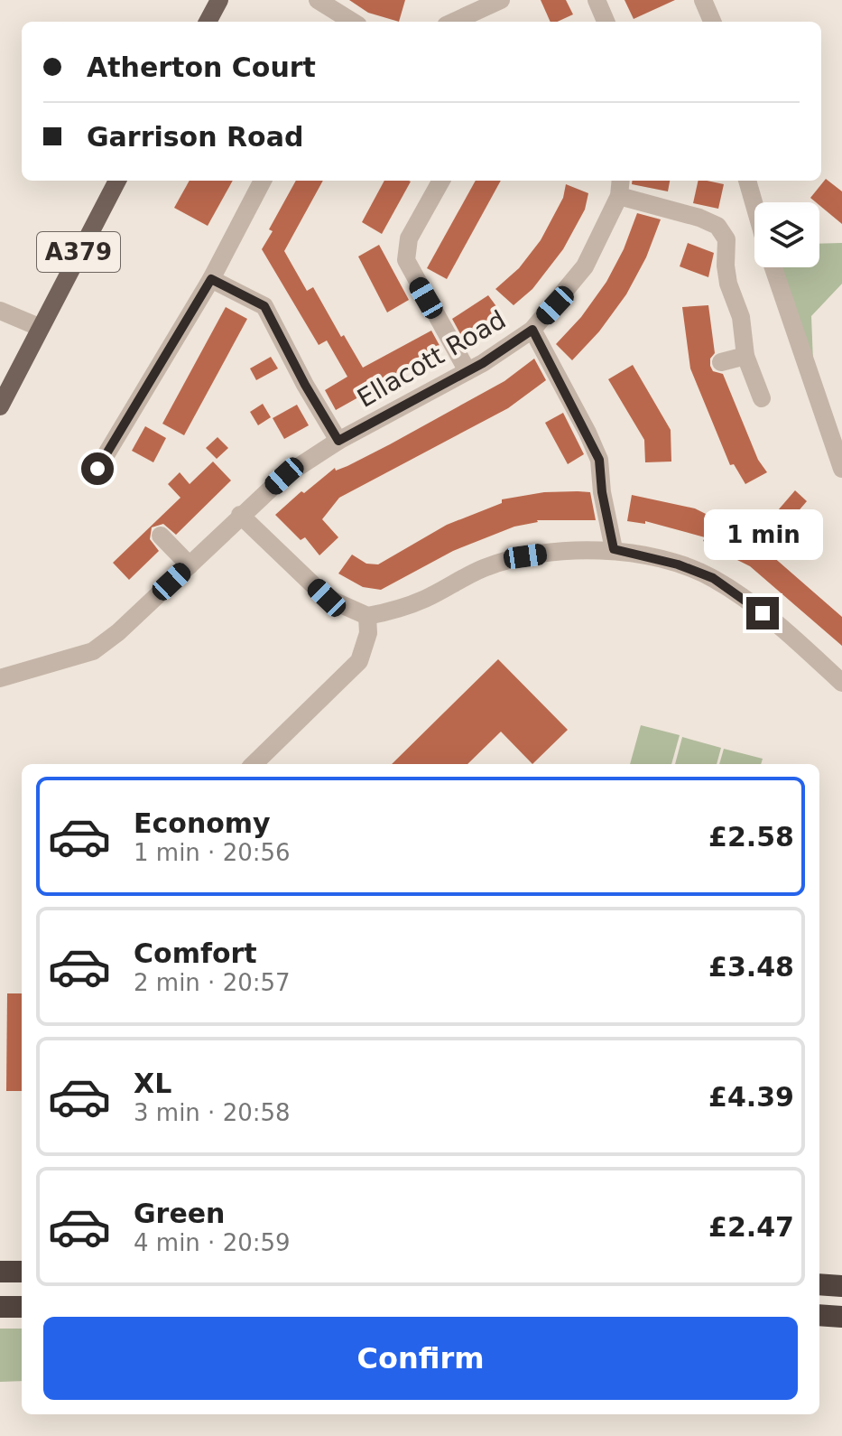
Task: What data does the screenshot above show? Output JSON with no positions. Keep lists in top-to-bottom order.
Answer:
{
  "streets": {
    "main road": ["A379"],
    "street": ["Ellacott Road"]
  },
  "page": {
    "banner": ["Atherton Court", "Garrison Road"],
    "bubble": "1 min",
    "list": [
      {
        "name": "Economy",
        "note": "1 min · 20:56",
        "value": "£2.58"
      },
      {
        "name": "Comfort",
        "note": "2 min · 20:57",
        "value": "£3.48"
      },
      {
        "name": "XL",
        "note": "3 min · 20:58",
        "value": "£4.39"
      },
      {
        "name": "Green",
        "note": "4 min · 20:59",
        "value": "£2.47"
      }
    ],
    "buttons": "Confirm"
  }
}
